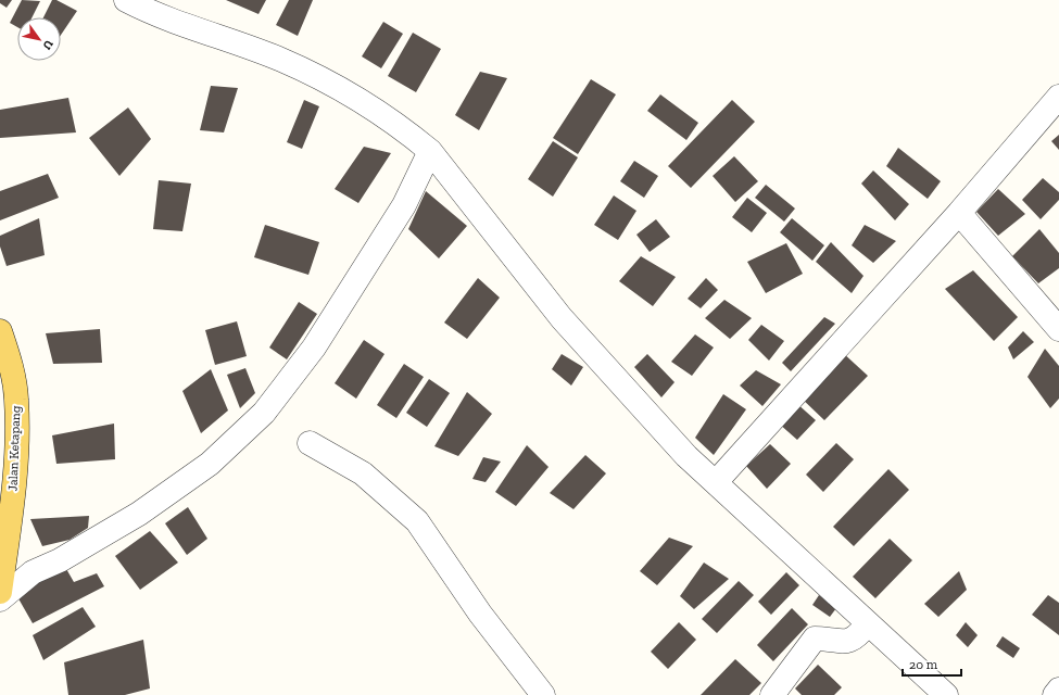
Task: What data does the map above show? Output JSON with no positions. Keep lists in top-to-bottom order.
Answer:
{
  "streets": {
    "main road": ["Jalan Ketapang"]
  },
  "scale_bar": "20 m",
  "north": "bottom right"
}
